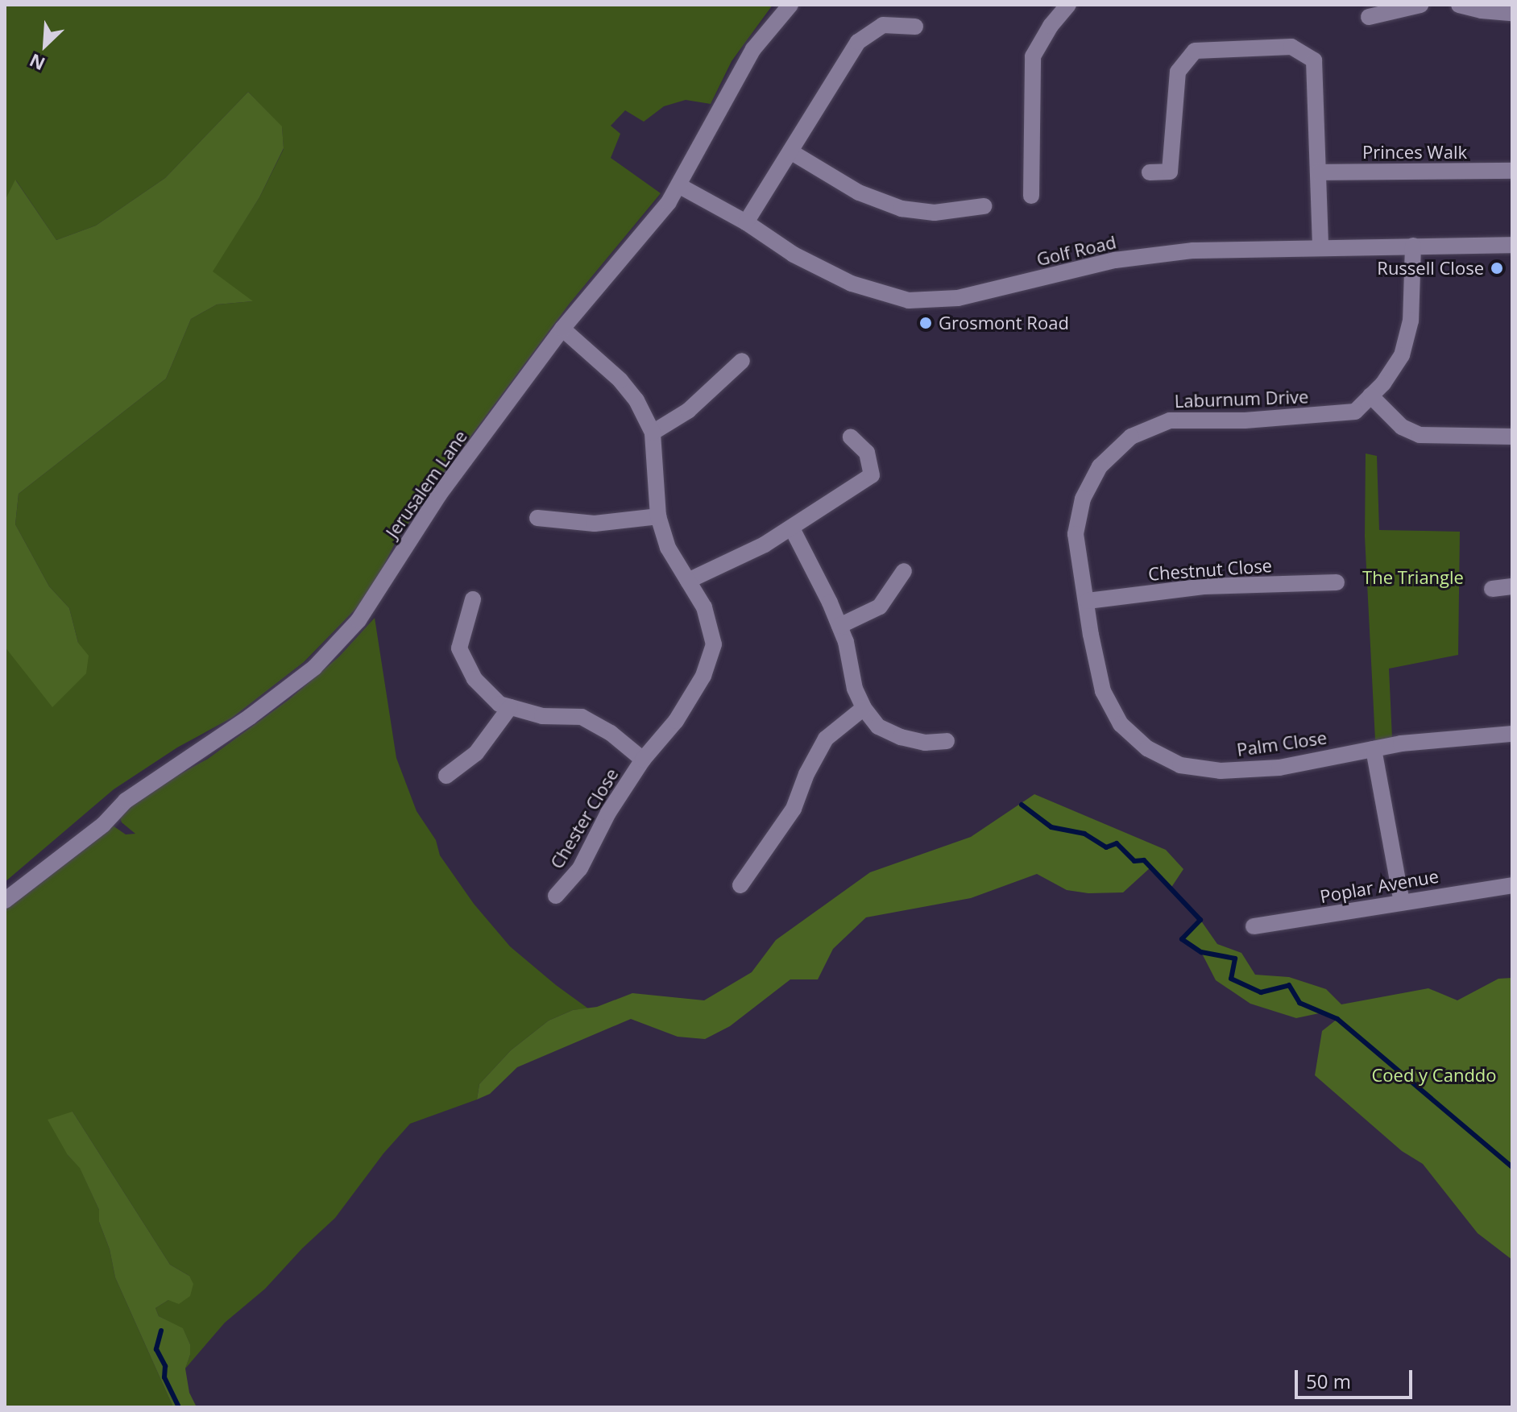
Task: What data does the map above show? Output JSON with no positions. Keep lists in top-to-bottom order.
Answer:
{
  "streets": {
    "street": [
      "Princes Walk",
      "Golf Road",
      "Laburnum Drive",
      "Jerusalem Lane",
      "Chestnut Close",
      "Palm Close",
      "Chester Close",
      "Poplar Avenue"
    ]
  },
  "crossings": [
    ["Golf Road", "Laburnum Drive"],
    ["Golf Road", "Jerusalem Lane"],
    ["Laburnum Drive", "Chestnut Close"],
    ["Laburnum Drive", "Palm Close"],
    ["Jerusalem Lane", "Chester Close"],
    ["Chestnut Close", "Palm Close"]
  ],
  "parks": ["The Triangle", "Coed y Canddo"],
  "places": ["Russell Close", "Grosmont Road"],
  "scale_bar": "50 m",
  "north": "bottom left"
}
